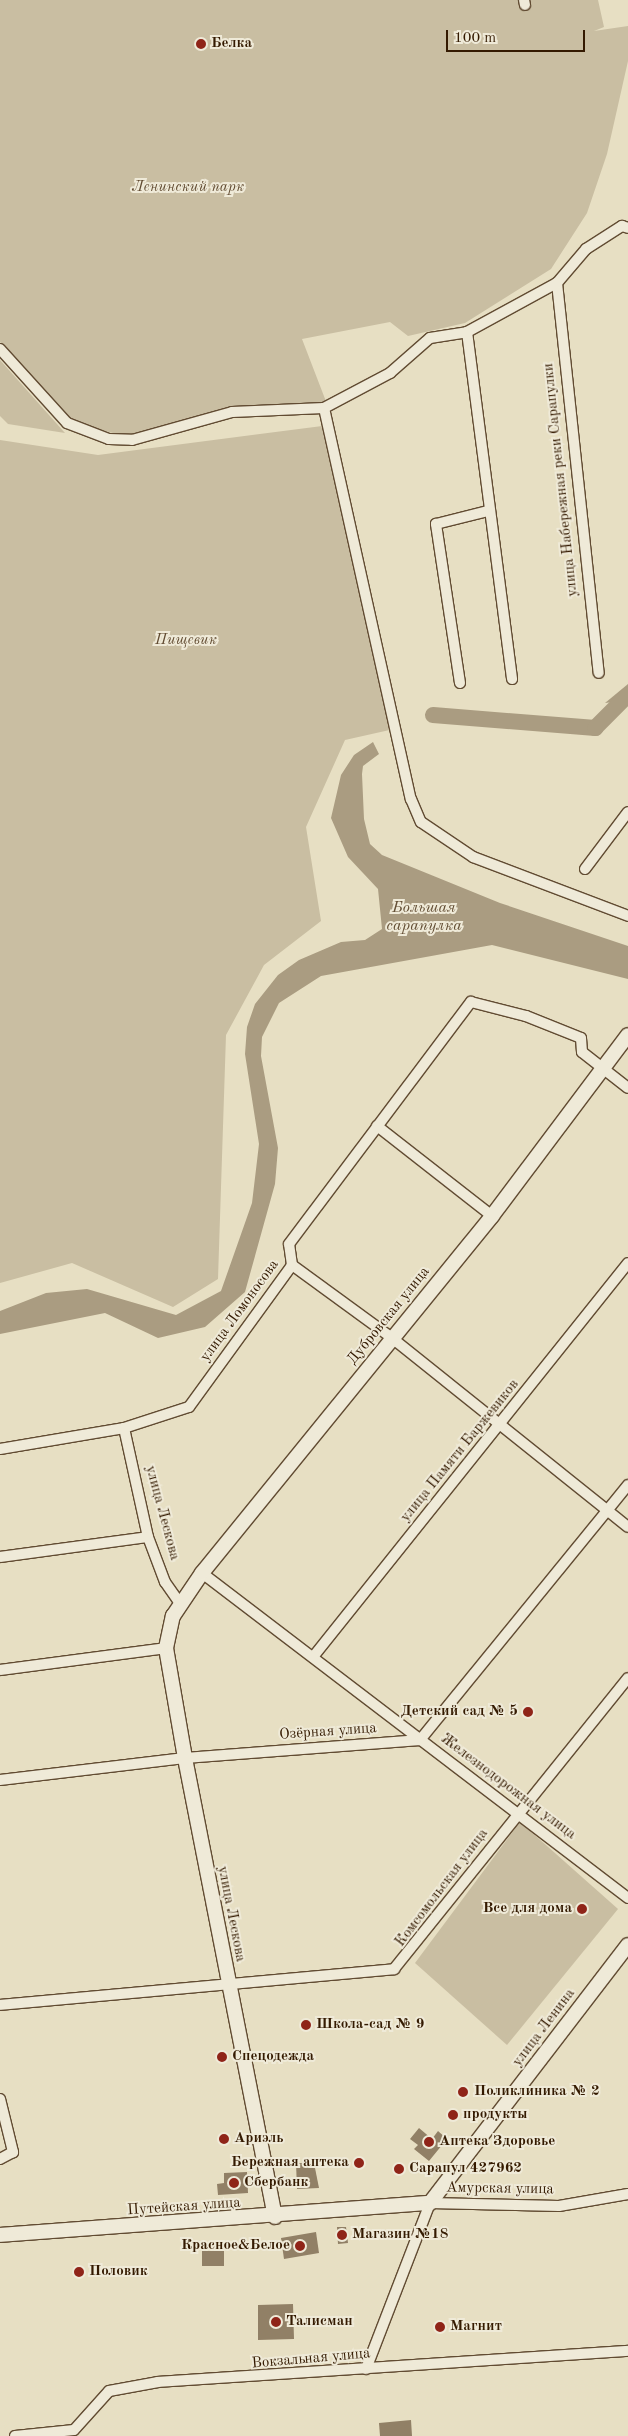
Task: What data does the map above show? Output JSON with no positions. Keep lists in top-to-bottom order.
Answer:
{
  "streets": {
    "street": [
      "улица Набережная реки Сарапулки",
      "улица Ломоносова",
      "Дубровская улица",
      "улица Памяти Баржевиков",
      "улица Лескова",
      "Озёрная улица",
      "Железнодорожная улица",
      "Комсомольская улица",
      "улица Ленина",
      "Амурская улица",
      "Путейская улица",
      "Вокзальная улица"
    ]
  },
  "crossings": [
    ["улица Ломоносова", "Дубровская улица"],
    ["улица Ломоносова", "улица Лескова"],
    ["Дубровская улица", "улица Лескова"],
    ["Дубровская улица", "Железнодорожная улица"],
    ["улица Памяти Баржевиков", "Железнодорожная улица"],
    ["улица Лескова", "Озёрная улица"],
    ["улица Лескова", "Комсомольская улица"],
    ["улица Лескова", "Путейская улица"],
    ["Озёрная улица", "Железнодорожная улица"],
    ["Железнодорожная улица", "Комсомольская улица"],
    ["улица Ленина", "Амурская улица"],
    ["улица Ленина", "Путейская улица"],
    ["улица Ленина", "Вокзальная улица"],
    ["Амурская улица", "Путейская улица"]
  ],
  "water": ["Большая сарапулка"],
  "parks": ["Ленинский парк", "Пищевик"],
  "places": [
    "Белка",
    "Детский сад № 5",
    "Все для дома",
    "Школа-сад № 9",
    "Спецодежда",
    "Поликлиника № 2",
    "продукты",
    "Ариэль",
    "Аптека Здоровье",
    "Бережная аптека",
    "Сарапул 427962",
    "Сбербанк",
    "Магазин №18",
    "Красное&Белое",
    "Половик",
    "Талисман",
    "Магнит"
  ],
  "scale_bar": "100 m"
}
